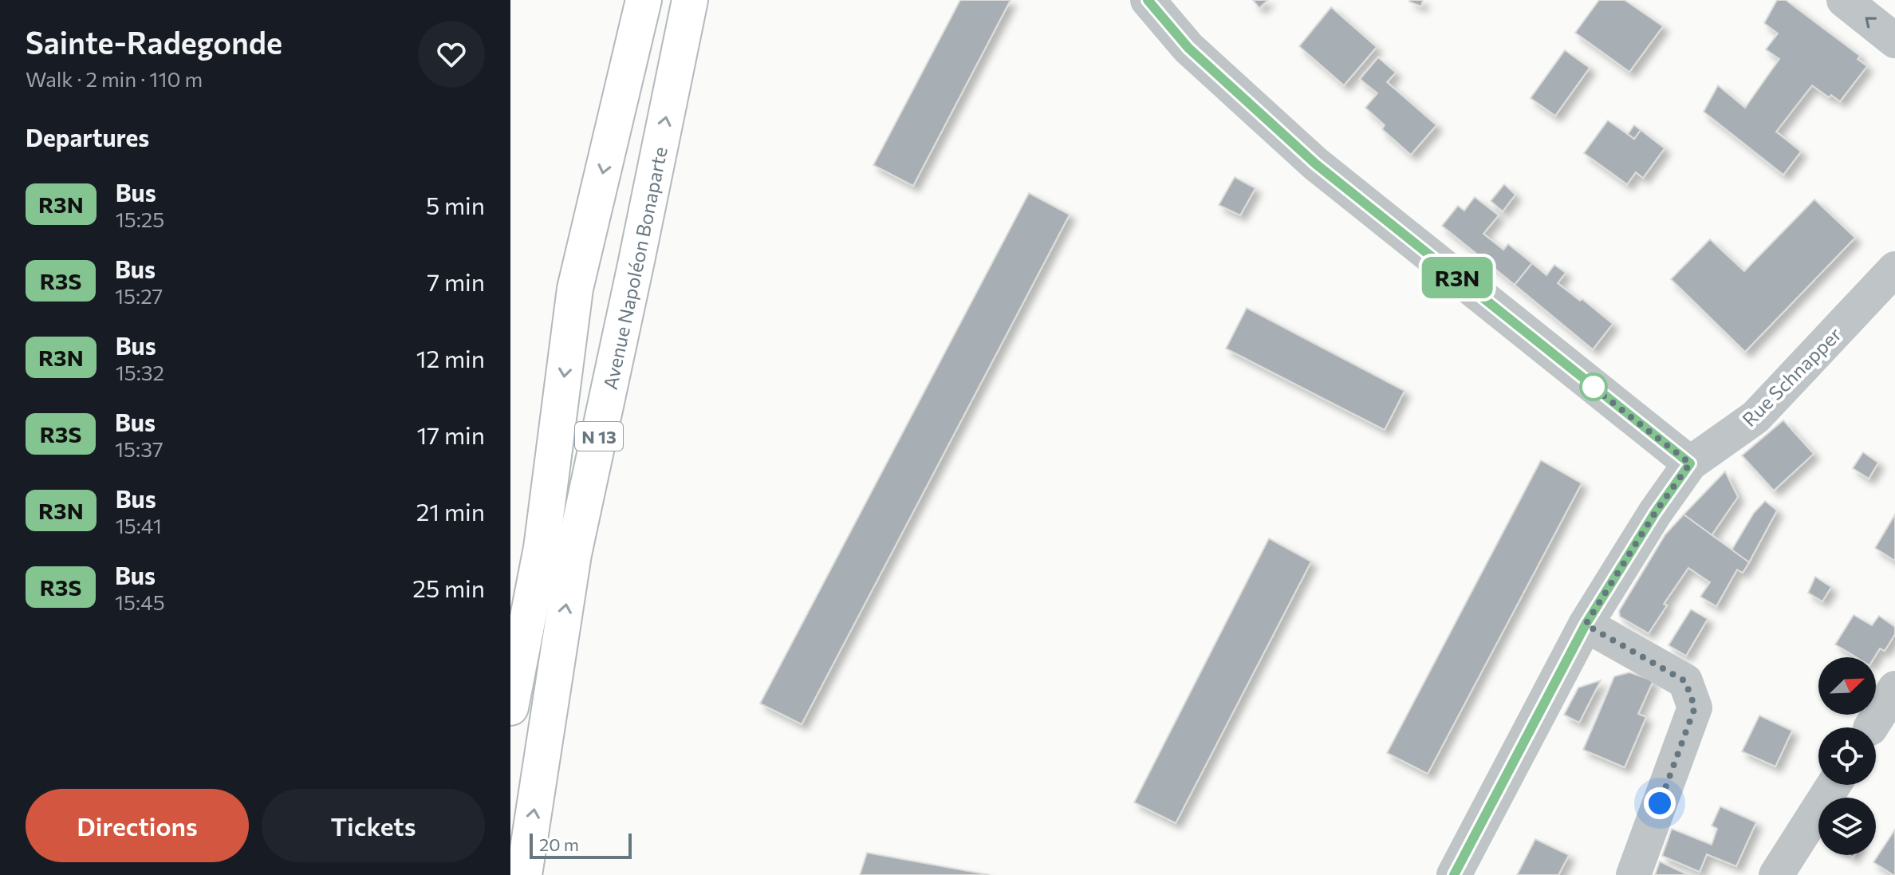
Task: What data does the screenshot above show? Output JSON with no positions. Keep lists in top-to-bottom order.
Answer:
{
  "streets": {
    "main road": ["Avenue Napoléon Bonaparte", "N 13"],
    "street": ["Rue Schnapper"]
  },
  "lines": ["bus line R3N"],
  "scale_bar": "20 m",
  "north": "top right",
  "page": {
    "heading": [
      ["Sainte-Radegonde", "Walk · 2 min · 110 m"],
      "Departures"
    ],
    "on_map": "R3N",
    "list": [
      {
        "mark": "R3N",
        "name": "Bus",
        "note": "15:25",
        "value": "5 min"
      },
      {
        "mark": "R3S",
        "name": "Bus",
        "note": "15:27",
        "value": "7 min"
      },
      {
        "mark": "R3N",
        "name": "Bus",
        "note": "15:32",
        "value": "12 min"
      },
      {
        "mark": "R3S",
        "name": "Bus",
        "note": "15:37",
        "value": "17 min"
      },
      {
        "mark": "R3N",
        "name": "Bus",
        "note": "15:41",
        "value": "21 min"
      },
      {
        "mark": "R3S",
        "name": "Bus",
        "note": "15:45",
        "value": "25 min"
      }
    ],
    "buttons": ["Directions", "Tickets"],
    "scale": "20 m"
  }
}
